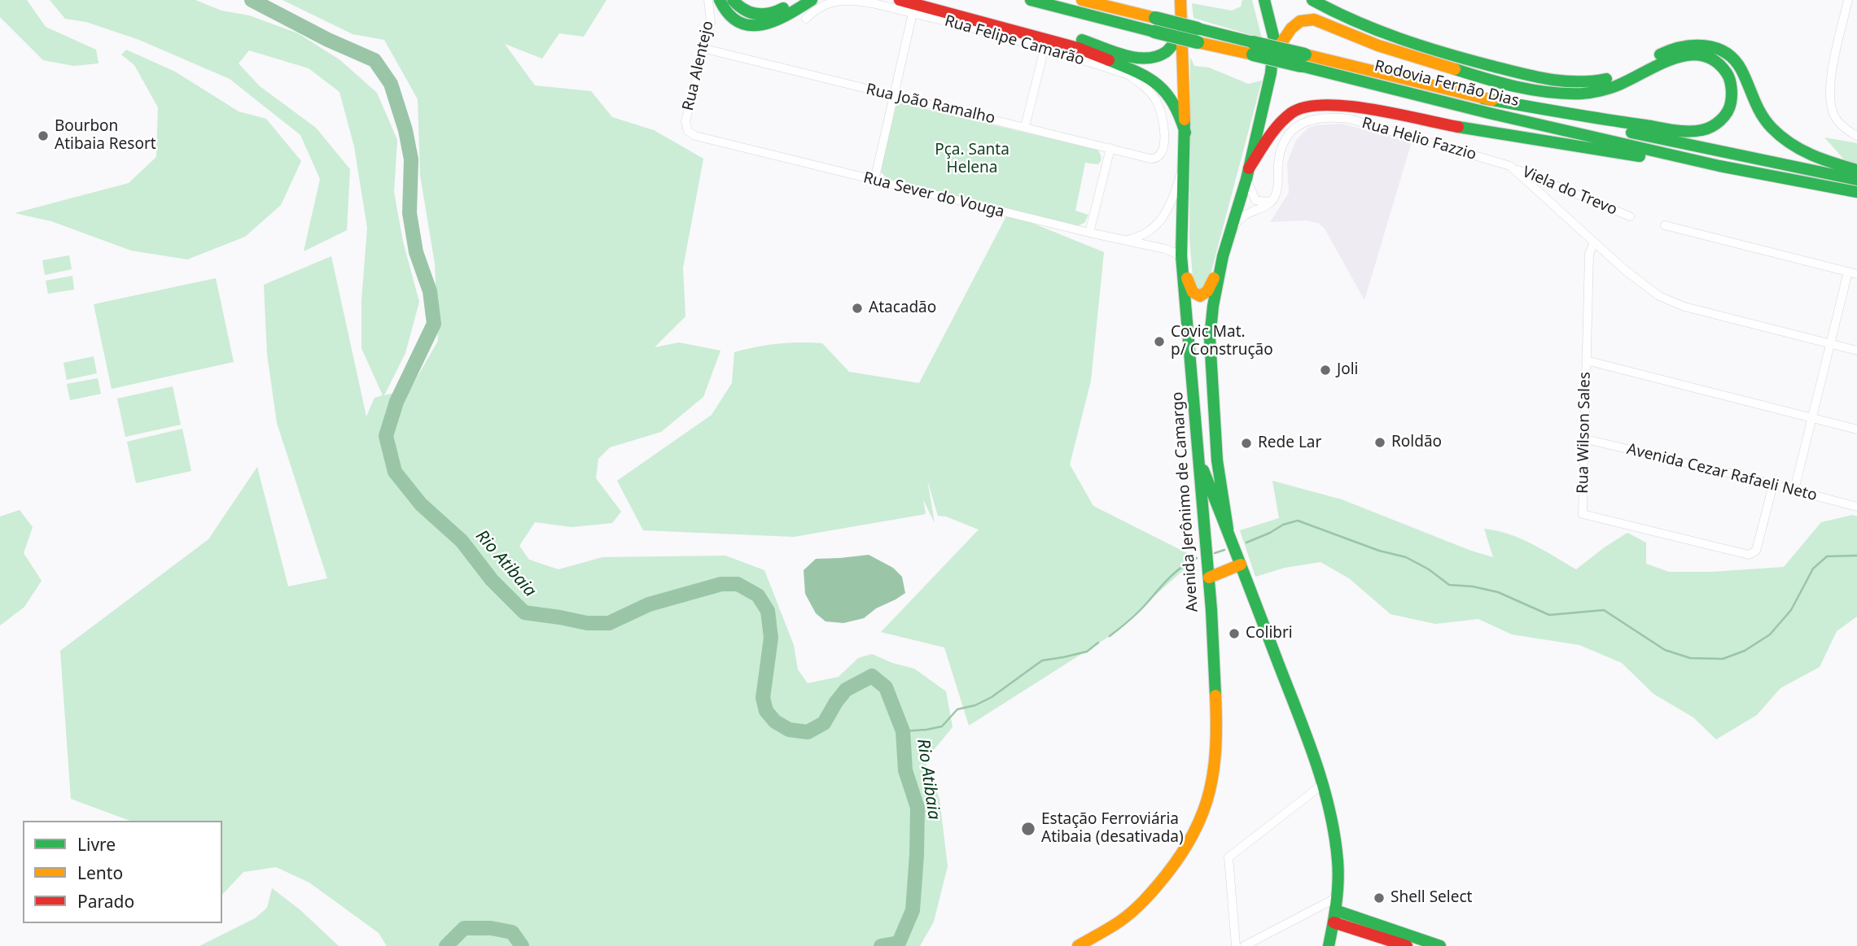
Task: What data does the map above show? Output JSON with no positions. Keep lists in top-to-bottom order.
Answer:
{
  "streets": {
    "main road": ["Rodovia Fernão Dias", "Avenida Jerônimo de Camargo"],
    "street": [
      "Rua Felipe Camarão",
      "Rua Alentejo",
      "Rua João Ramalho",
      "Rua Helio Fazzio",
      "Viela do Trevo",
      "Rua Sever do Vouga",
      "Rua Wilson Sales",
      "Avenida Cezar Rafaeli Neto"
    ]
  },
  "crossings": [
    ["Rua Felipe Camarão", "Rua João Ramalho"],
    ["Rua Alentejo", "Rua João Ramalho"],
    ["Rua Alentejo", "Rua Sever do Vouga"],
    ["Rua Helio Fazzio", "Viela do Trevo"],
    ["Rua Helio Fazzio", "Rua Wilson Sales"],
    ["Rua Sever do Vouga", "Avenida Jerônimo de Camargo"],
    ["Rua Wilson Sales", "Avenida Cezar Rafaeli Neto"]
  ],
  "water": ["Rio Atibaia"],
  "parks": ["Pça. Santa Helena"],
  "places": [
    "Bourbon Atibaia Resort",
    "Atacadão",
    "Covic Mat. p/ Construção",
    "Joli",
    "Roldão",
    "Rede Lar",
    "Colibri",
    "Estação Ferroviária Atibaia (desativada)",
    "Shell Select"
  ],
  "legend": ["Livre", "Lento", "Parado"]
}
